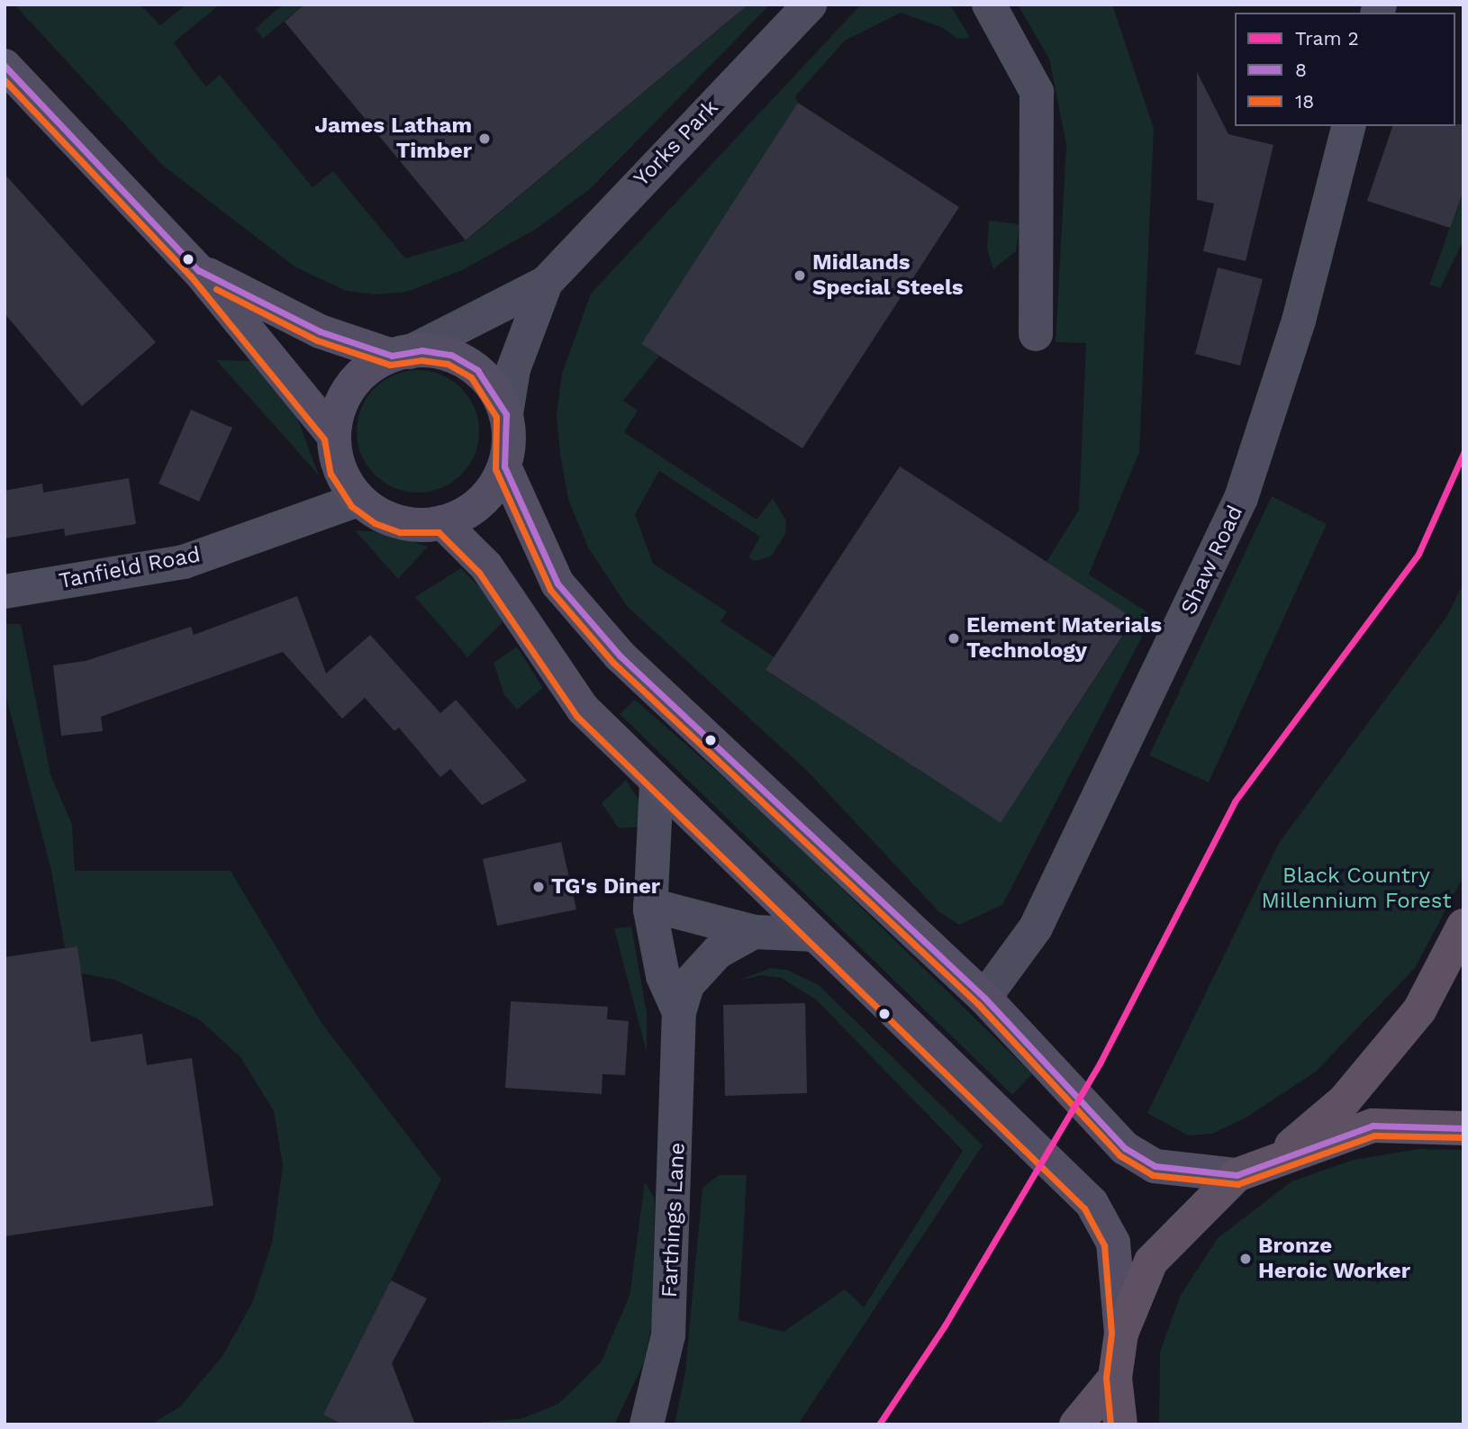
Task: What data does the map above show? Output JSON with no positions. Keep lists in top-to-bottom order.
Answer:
{
  "streets": {
    "street": [
      "Yorks Park",
      "Shaw Road",
      "Tanfield Road",
      "Farthings Lane"
    ]
  },
  "crossings": [
    ["Yorks Park", "Tanfield Road"]
  ],
  "parks": ["Black Country Millennium Forest"],
  "places": [
    "James Latham Timber",
    "Midlands Special Steels",
    "Element Materials Technology",
    "TG's Diner",
    "Bronze Heroic Worker"
  ],
  "lines": ["transit line 8", "transit line 18", "tram line 2"],
  "legend": ["Tram 2", "8", "18"]
}
